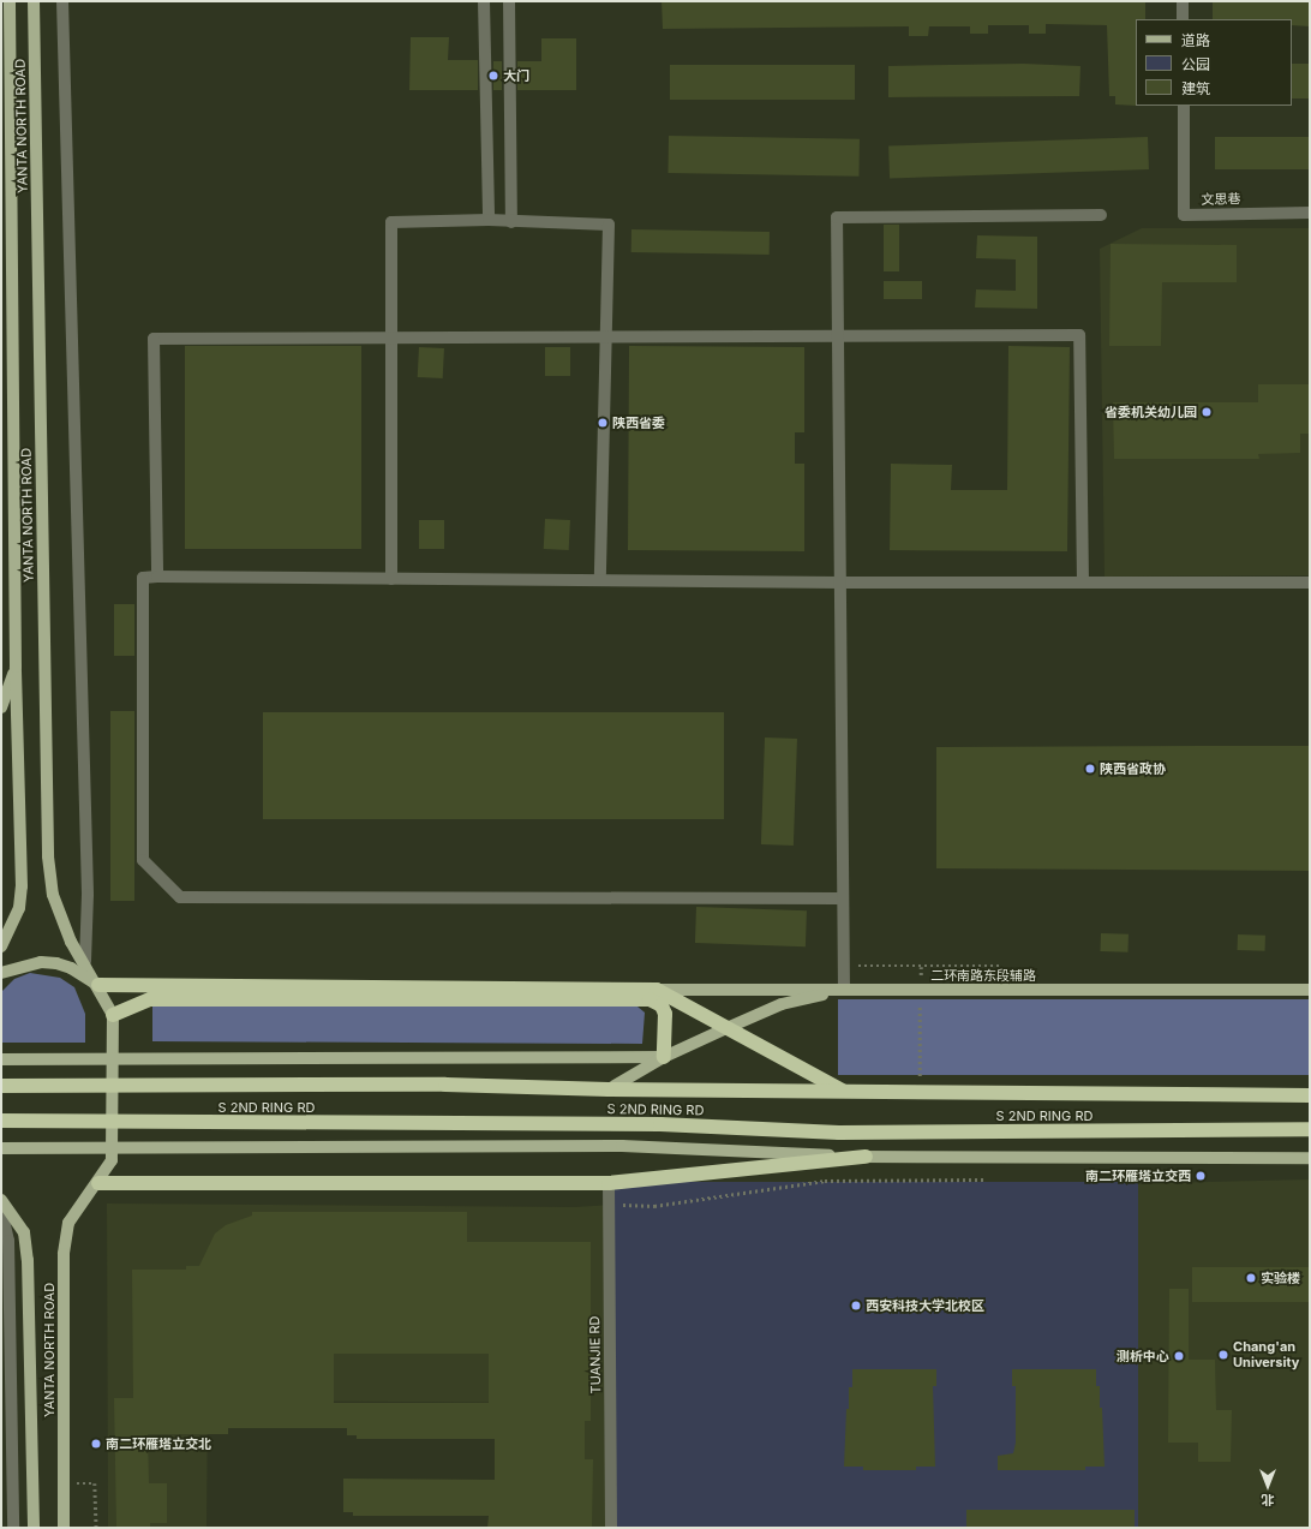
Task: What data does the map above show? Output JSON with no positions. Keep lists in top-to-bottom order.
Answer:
{
  "streets": {
    "highway": ["S 2ND RING RD"],
    "main road": ["YANTA NORTH ROAD", "二环南路东段辅路"],
    "street": ["文思巷", "TUANJIE RD"]
  },
  "places": [
    "大门",
    "省委机关幼儿园",
    "陕西省委",
    "陕西省政协",
    "南二环雁塔立交西",
    "实验楼",
    "西安科技大学北校区",
    "Chang'an University",
    "测析中心",
    "南二环雁塔立交北"
  ],
  "legend": ["道路", "公园", "建筑"],
  "north": "bottom"
}
